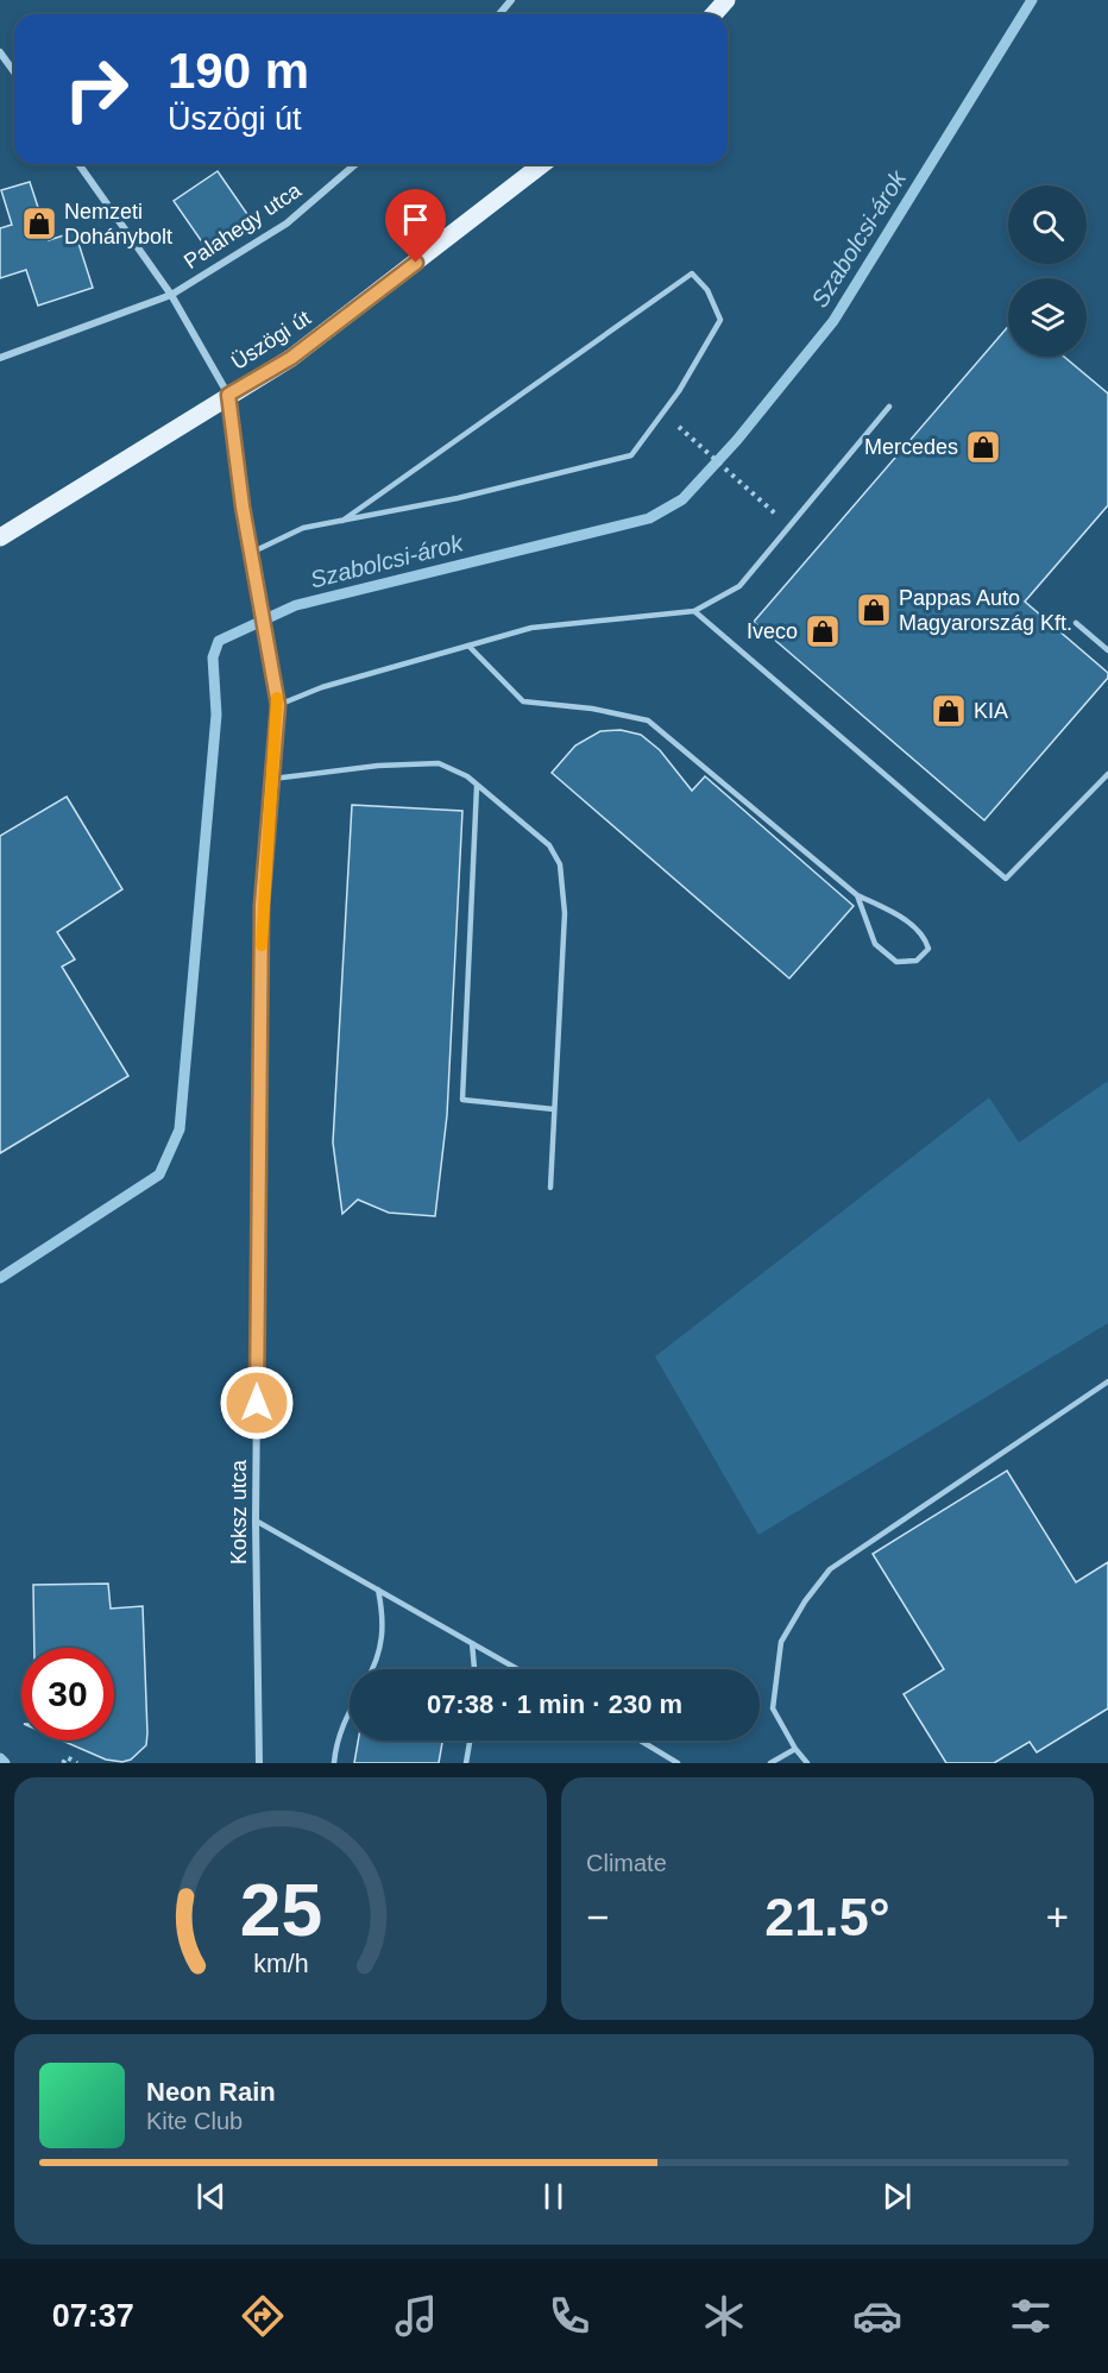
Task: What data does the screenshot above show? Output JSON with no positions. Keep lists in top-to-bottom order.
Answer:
{
  "streets": {
    "main road": ["Üszögi út"],
    "street": ["Palahegy utca", "Koksz utca"]
  },
  "crossings": [
    ["Palahegy utca", "Koksz utca"],
    ["Üszögi út", "Koksz utca"]
  ],
  "water": ["Szabolcsi-árok"],
  "places": {
    "shop": [
      "Nemzeti Dohánybolt",
      "Mercedes",
      "Pappas Auto Magyarország Kft.",
      "Iveco",
      "KIA"
    ]
  },
  "page": {
    "turn": ["190 m", "Üszögi út"],
    "limit": "30",
    "trip": "07:38 · 1 min · 230 m",
    "tile": "Climate",
    "heat": ["−", "21.5°", "+"],
    "song": ["Neon Rain", "Kite Club"],
    "tabs": "07:37",
    "gauge": ["25", "km/h"]
  }
}
